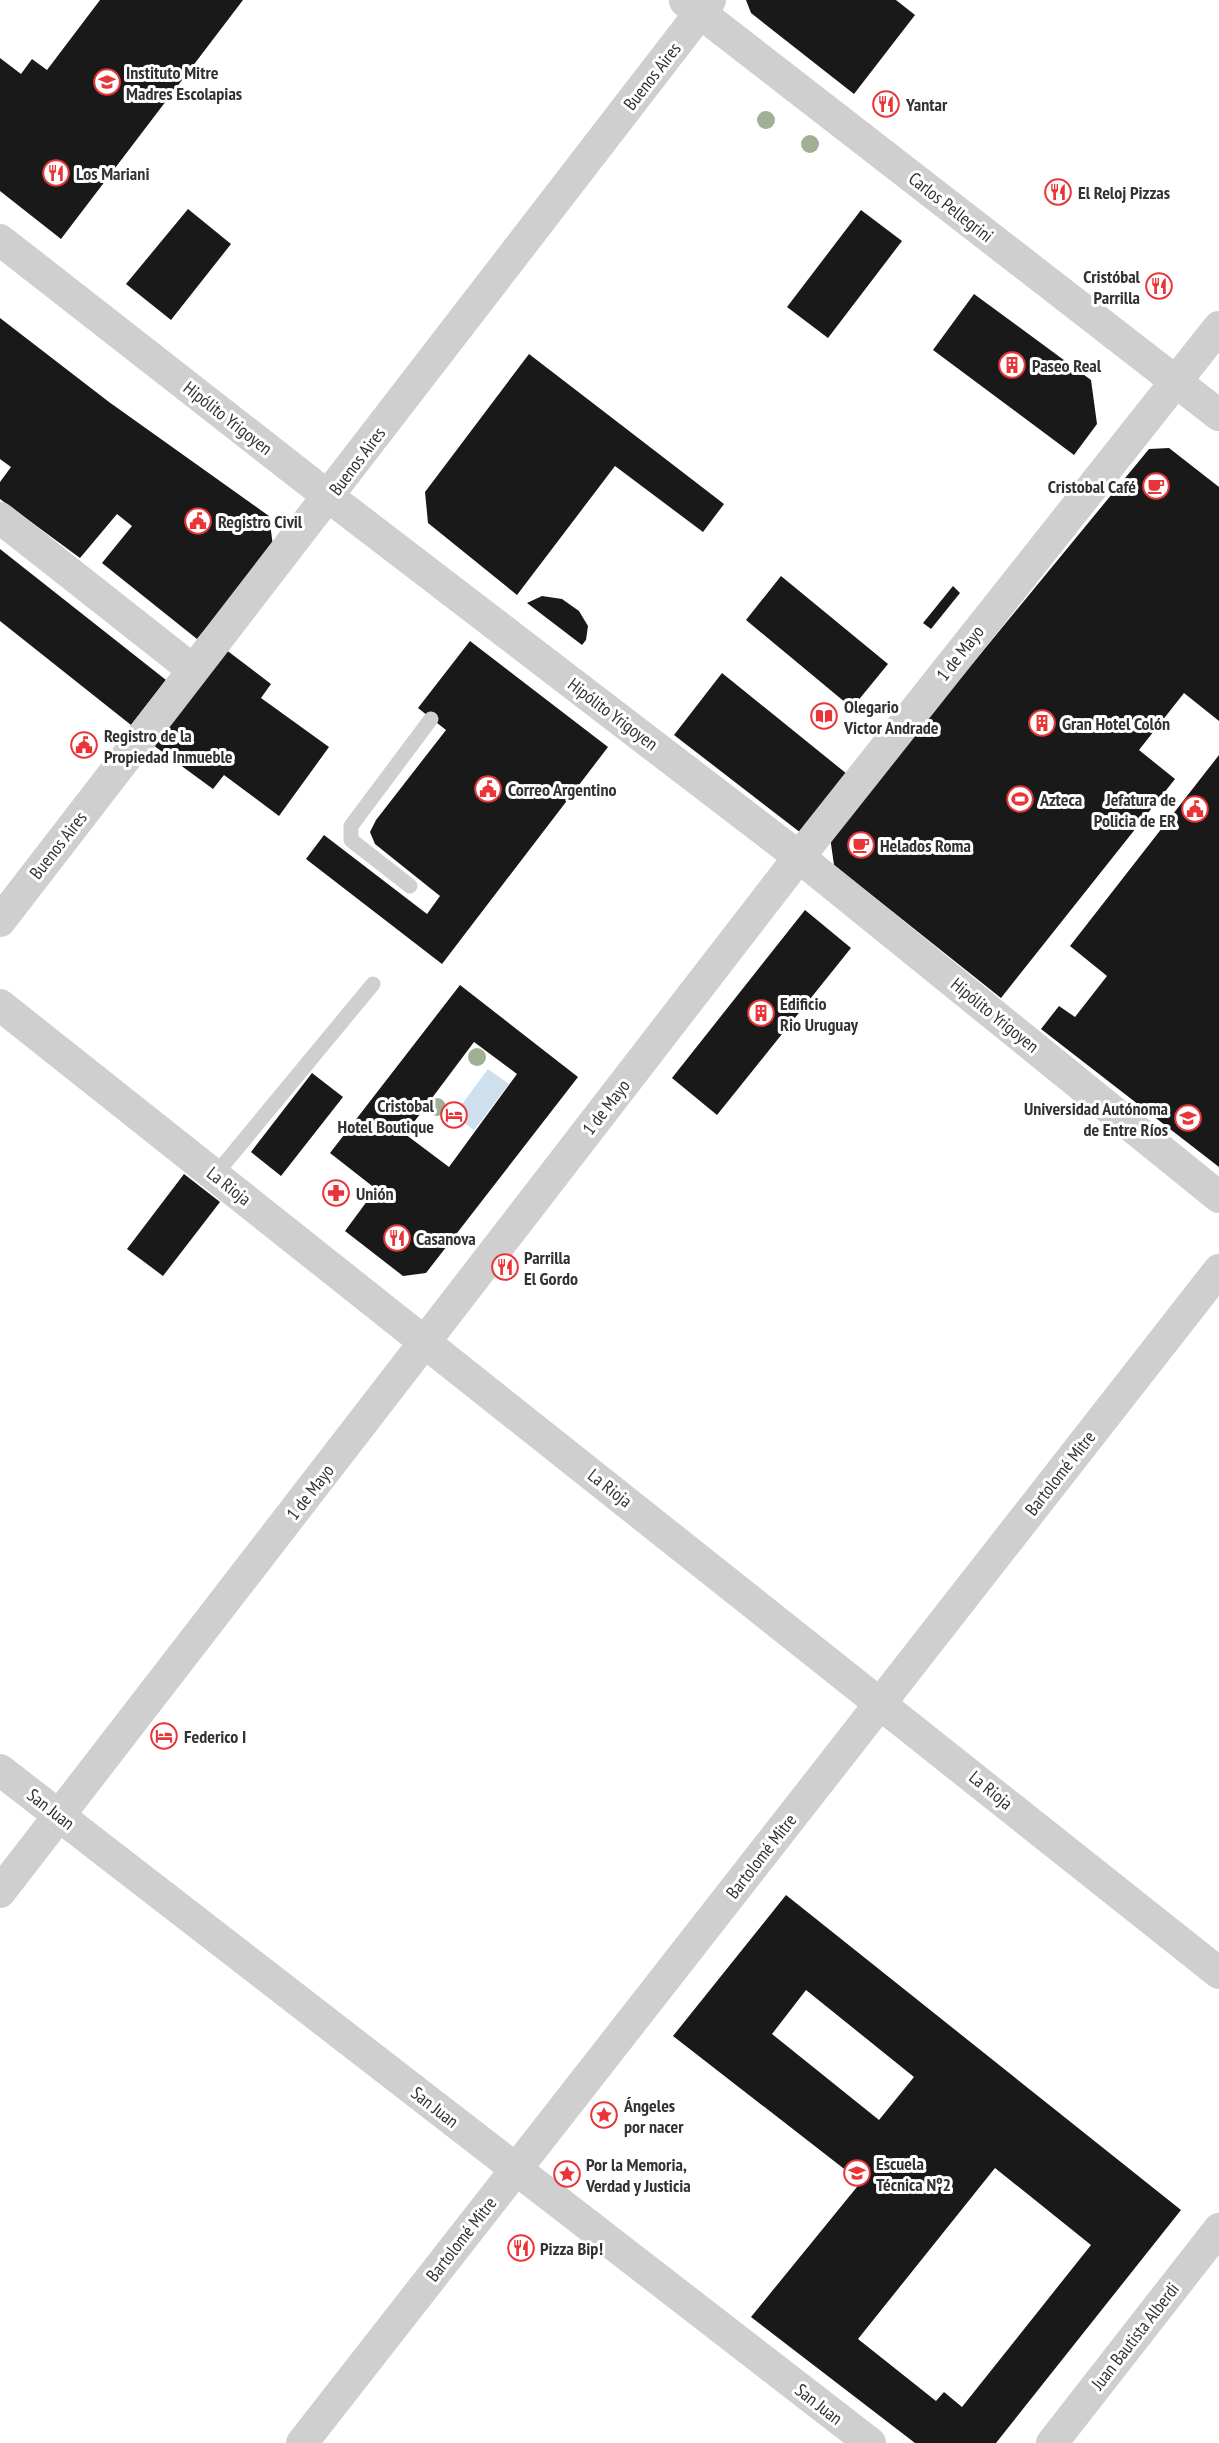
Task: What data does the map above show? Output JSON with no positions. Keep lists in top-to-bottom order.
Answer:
{
  "streets": {
    "street": [
      "Buenos Aires",
      "Carlos Pellegrini",
      "Hipólito Yrigoyen",
      "1 de Mayo",
      "La Rioja",
      "Bartolomé Mitre",
      "San Juan",
      "Juan Bautista Alberdi"
    ]
  },
  "crossings": [
    ["Buenos Aires", "Carlos Pellegrini"],
    ["Buenos Aires", "Hipólito Yrigoyen"],
    ["Carlos Pellegrini", "1 de Mayo"],
    ["Hipólito Yrigoyen", "1 de Mayo"],
    ["1 de Mayo", "La Rioja"],
    ["1 de Mayo", "San Juan"],
    ["La Rioja", "Bartolomé Mitre"],
    ["Bartolomé Mitre", "San Juan"]
  ],
  "places": {
    "school or university": ["Instituto Mitre Madres Escolapias", "Universidad Autónoma de Entre Ríos", "Escuela Técnica Nº2"],
    "restaurant": [
      "Yantar",
      "Los Mariani",
      "El Reloj Pizzas",
      "Cristóbal Parrilla",
      "Casanova",
      "Parrilla El Gordo",
      "Pizza Bip!"
    ],
    "building": ["Paseo Real", "Gran Hotel Colón", "Edificio Rio Uruguay"],
    "cafe": ["Cristobal Café", "Helados Roma"],
    "public building": [
      "Registro Civil",
      "Registro de la Propiedad Inmueble",
      "Correo Argentino",
      "Jefatura de Policia de ER"
    ],
    "library": ["Olegario Victor Andrade"],
    "sports": ["Azteca"],
    "hotel": ["Cristobal Hotel Boutique", "Federico I"],
    "pharmacy": ["Unión"],
    "place": ["Ángeles por nacer", "Por la Memoria, Verdad y Justicia"]
  }
}
